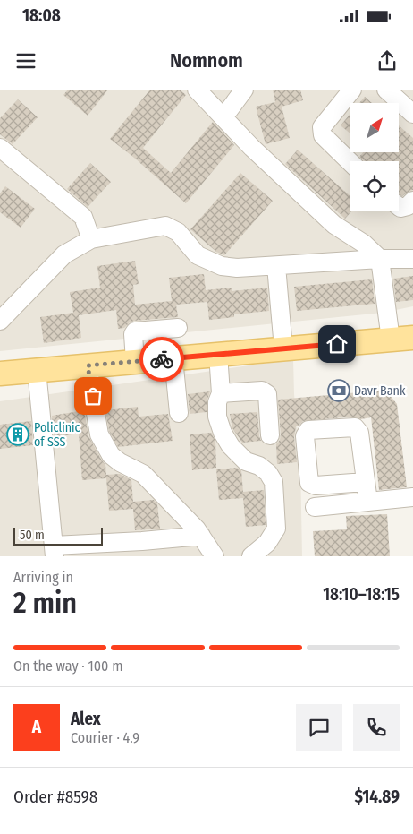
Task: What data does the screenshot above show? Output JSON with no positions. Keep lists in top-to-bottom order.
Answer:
{
  "places": {
    "bank": ["Davr Bank"],
    "building": ["Policlinic of SSS"]
  },
  "scale_bar": "50 m",
  "north": "top right",
  "page": {
    "status": "18:08",
    "header": "Nomnom",
    "scale": "50 m",
    "heading": ["2 min", "Arriving in", "18:10–18:15"],
    "panel": [
      "Alex",
      "Courier · 4.9",
      "Order #8598",
      "$14.89"
    ],
    "bar": "On the way · 100 m",
    "round": "A"
  }
}
